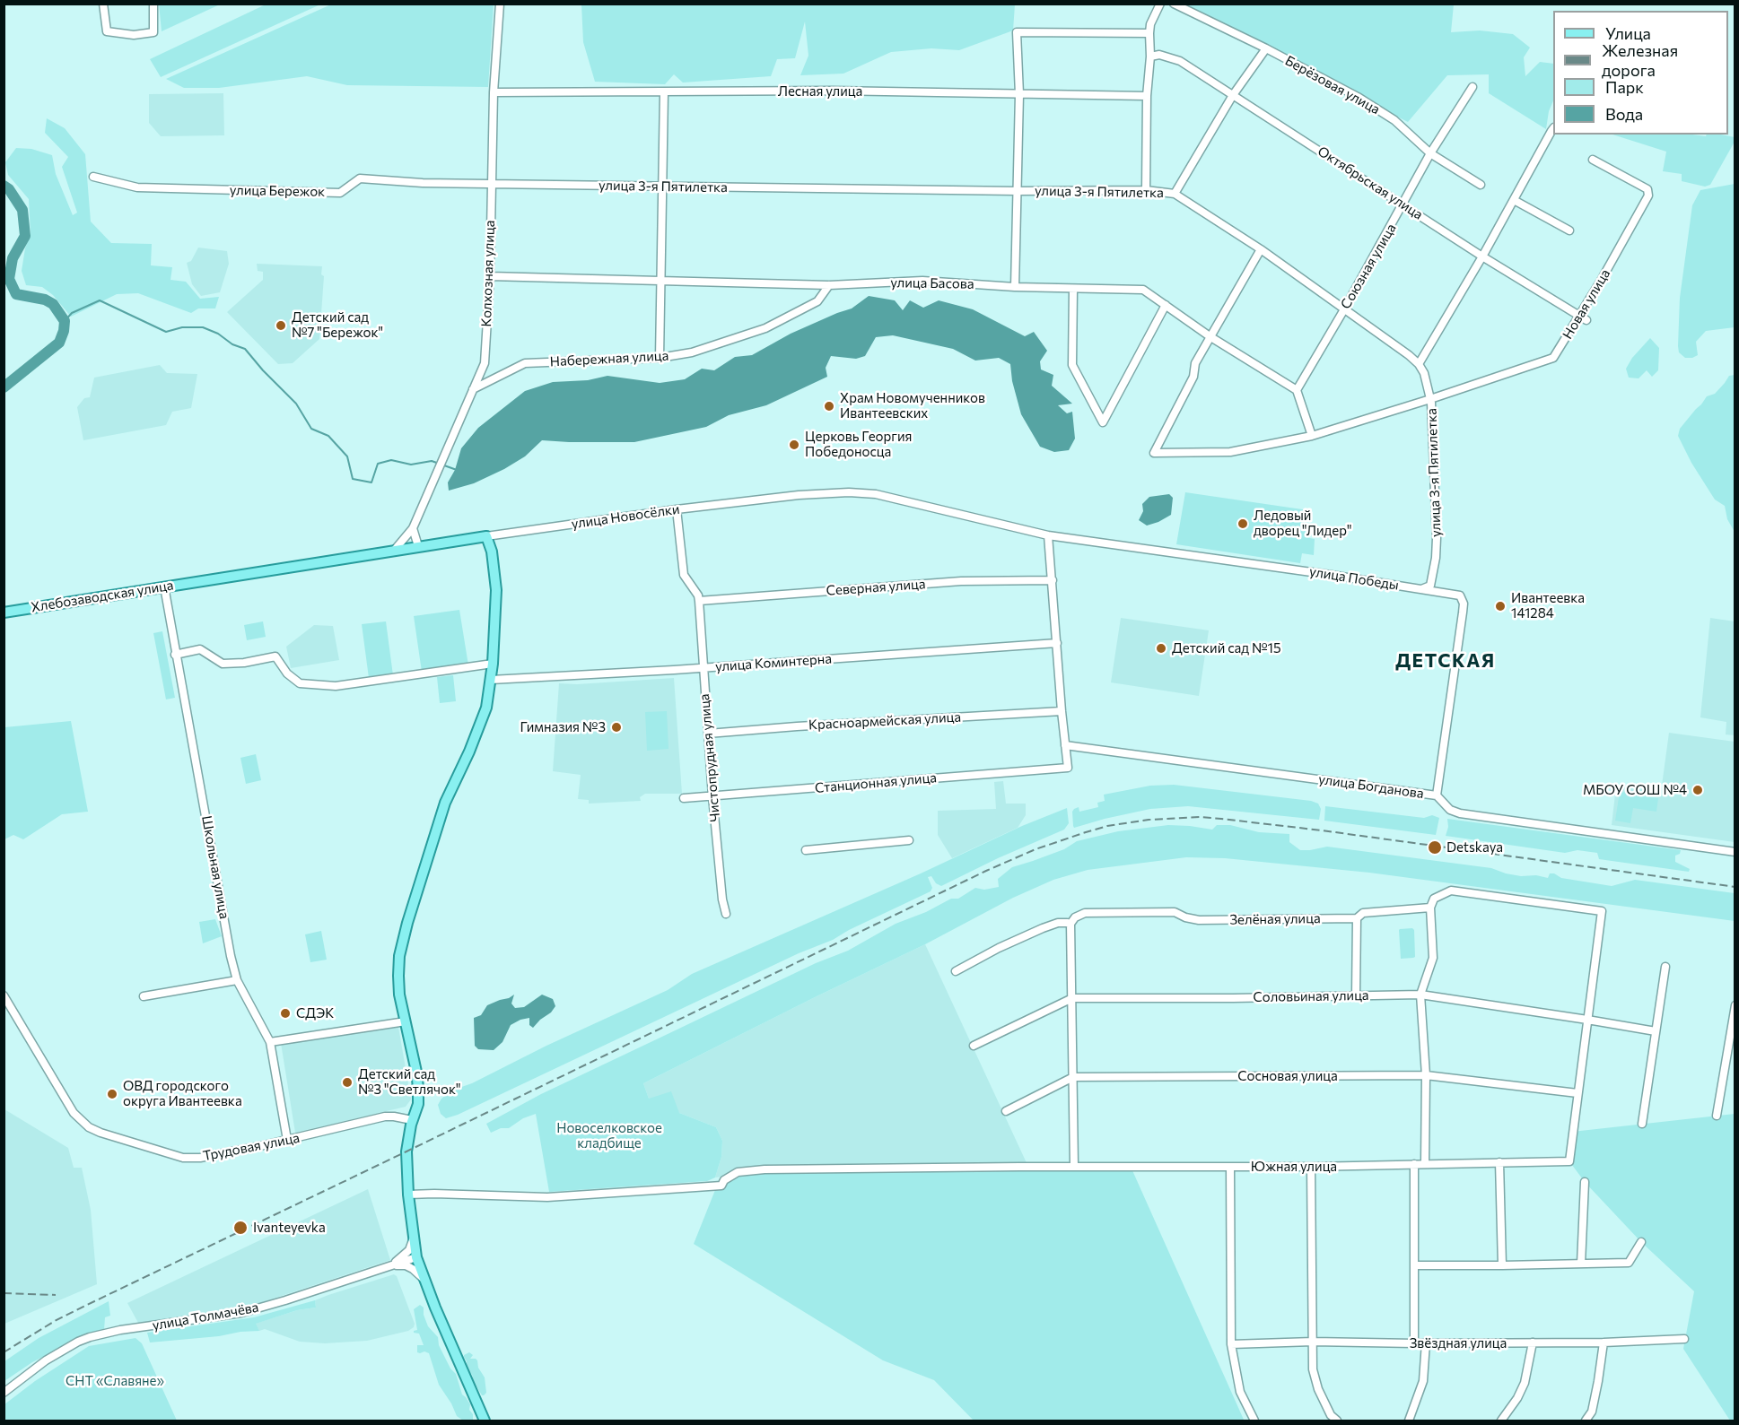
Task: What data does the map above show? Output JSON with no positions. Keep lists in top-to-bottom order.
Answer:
{
  "streets": {
    "main road": ["улица Новосёлки", "Хлебозаводская улица"],
    "street": [
      "Берёзовая улица",
      "Лесная улица",
      "Октябрьская улица",
      "улица 3-я Пятилетка",
      "улица Бережок",
      "Союзная улица",
      "Колхозная улица",
      "улица Басова",
      "Новая улица",
      "Набережная улица",
      "улица Победы",
      "Северная улица",
      "улица Коминтерна",
      "Красноармейская улица",
      "Чистопрудная улица",
      "Станционная улица",
      "улица Богданова",
      "Школьная улица",
      "Зелёная улица",
      "Соловьиная улица",
      "Сосновая улица",
      "Трудовая улица",
      "Южная улица",
      "улица Толмачёва",
      "Звёздная улица"
    ]
  },
  "crossings": [
    ["Берёзовая улица", "Союзная улица"],
    ["Лесная улица", "Колхозная улица"],
    ["Октябрьская улица", "Союзная улица"],
    ["Октябрьская улица", "Новая улица"],
    ["улица 3-я Пятилетка", "улица Бережок"],
    ["улица 3-я Пятилетка", "Союзная улица"],
    ["улица 3-я Пятилетка", "Колхозная улица"],
    ["улица 3-я Пятилетка", "Новая улица"],
    ["улица 3-я Пятилетка", "улица Победы"],
    ["улица Бережок", "Колхозная улица"],
    ["Союзная улица", "улица Басова"],
    ["Колхозная улица", "улица Басова"],
    ["Колхозная улица", "Набережная улица"],
    ["Колхозная улица", "улица Новосёлки"],
    ["улица Басова", "Новая улица"],
    ["улица Басова", "Набережная улица"],
    ["улица Новосёлки", "улица Победы"],
    ["улица Новосёлки", "Хлебозаводская улица"],
    ["улица Новосёлки", "Чистопрудная улица"],
    ["улица Победы", "улица Богданова"],
    ["Северная улица", "Чистопрудная улица"],
    ["Хлебозаводская улица", "Школьная улица"],
    ["улица Коминтерна", "Чистопрудная улица"],
    ["Красноармейская улица", "Чистопрудная улица"],
    ["Чистопрудная улица", "Станционная улица"],
    ["Станционная улица", "улица Богданова"],
    ["Школьная улица", "Трудовая улица"],
    ["Сосновая улица", "Южная улица"]
  ],
  "districts": ["ДЕТСКАЯ"],
  "parks": ["Новоселковское кладбище", "СНТ «Славяне»"],
  "places": [
    "Детский сад №7 \"Бережок\"",
    "Храм Новомученников Ивантеевских",
    "Церковь Георгия Победоносца",
    "Ледовый дворец \"Лидер\"",
    "Ивантеевка 141284",
    "Детский сад №15",
    "Гимназия №3",
    "МБОУ СОШ №4",
    "Detskaya",
    "СДЭК",
    "Детский сад №3 \"Светлячок\"",
    "ОВД городского округа Ивантеевка",
    "Ivanteyevka"
  ],
  "legend": [
    "Улица",
    "Железная дорога",
    "Парк",
    "Вода"
  ]
}
